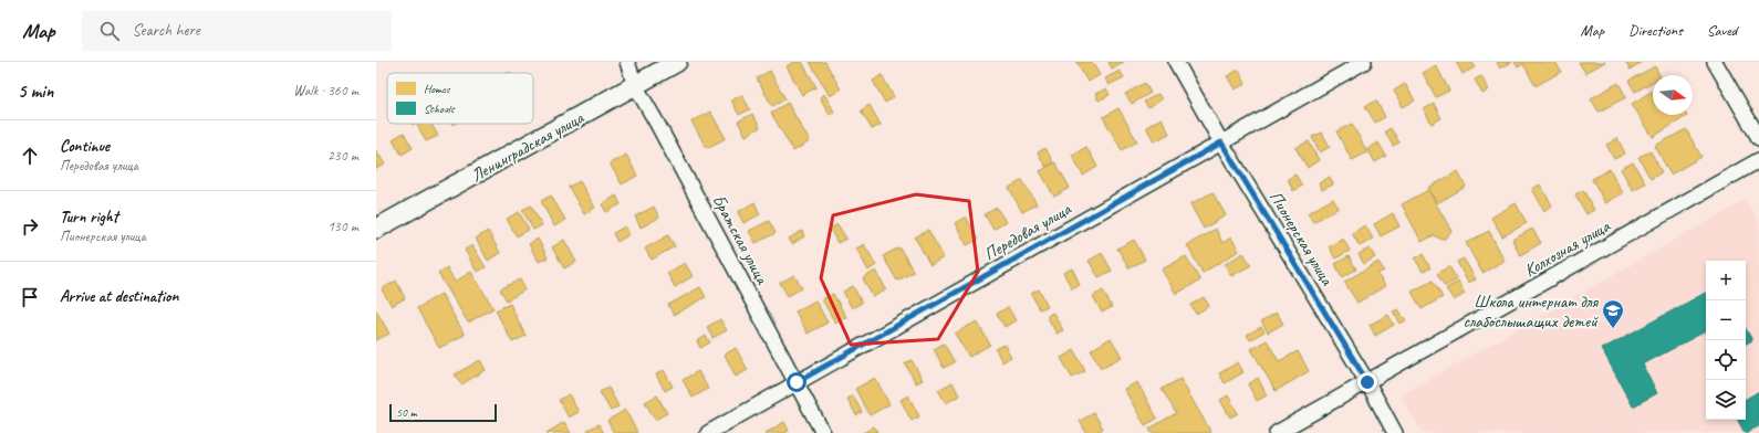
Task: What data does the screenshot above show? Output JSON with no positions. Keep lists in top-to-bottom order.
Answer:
{
  "streets": {
    "street": [
      "Ленинградская улица",
      "Передовая улица",
      "Пионерская улица",
      "Братская улица",
      "Колхозная улица"
    ]
  },
  "crossings": [
    ["Ленинградская улица", "Братская улица"],
    ["Передовая улица", "Пионерская улица"],
    ["Передовая улица", "Братская улица"],
    ["Пионерская улица", "Колхозная улица"]
  ],
  "places": {
    "school or university": ["Школа интернат для слабослышащих детей"]
  },
  "legend": ["Homes", "Schools"],
  "scale_bar": "50 m",
  "north": "right",
  "page": {
    "header": "Map",
    "search": "Search here",
    "nav": ["Map", "Directions", "Saved"],
    "heading": ["5 min", "Walk · 360 m"],
    "list": [
      ["Continue", "Передовая улица", "230 m"],
      ["Turn right", "Пионерская улица", "130 m"],
      "Arrive at destination"
    ],
    "map_buttons": ["+", "−"],
    "scale": "50 m"
  }
}
